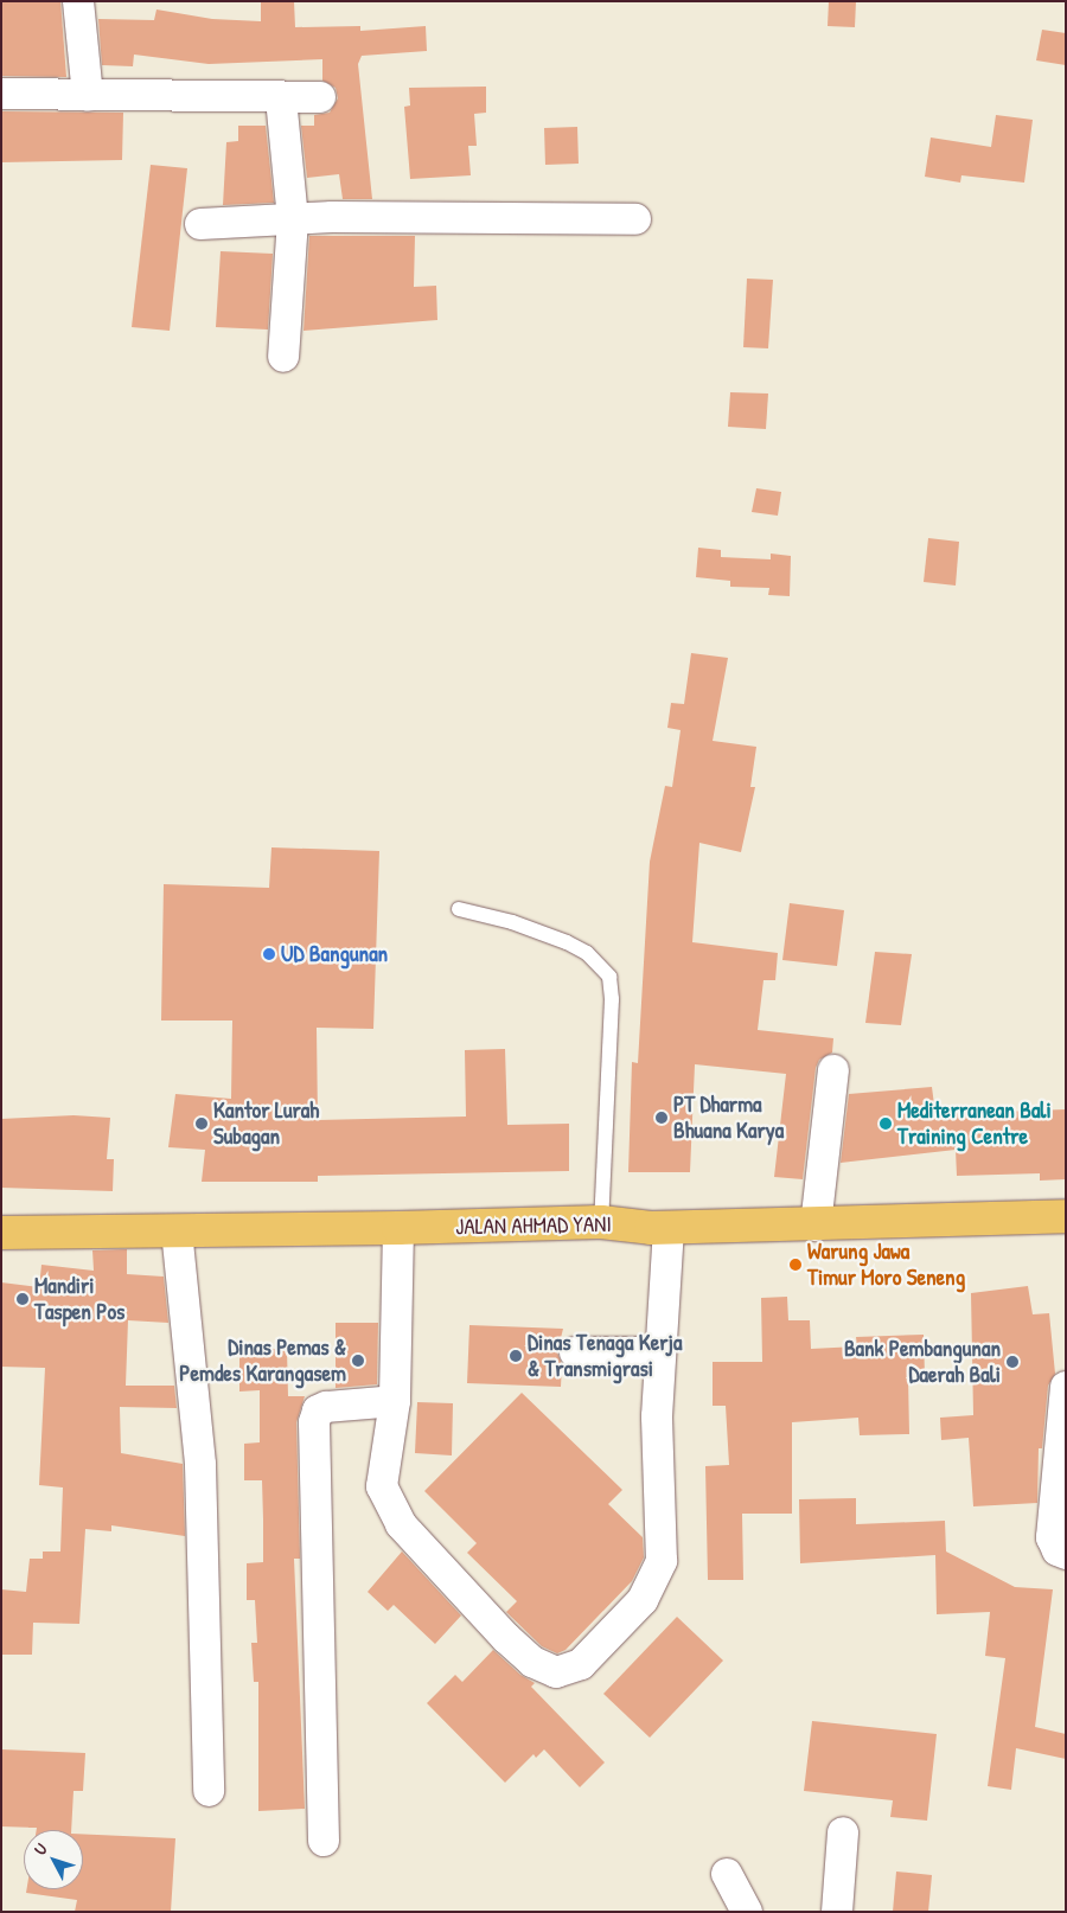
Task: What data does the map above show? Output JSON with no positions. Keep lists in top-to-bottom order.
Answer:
{
  "streets": {
    "highway": ["JALAN AHMAD YANI"]
  },
  "places": [
    "UD Bangunan",
    "PT Dharma Bhuana Karya",
    "Kantor Lurah Subagan",
    "Mediterranean Bali Training Centre",
    "Warung Jawa Timur Moro Seneng",
    "Mandiri Taspen Pos",
    "Dinas Tenaga Kerja & Transmigrasi",
    "Dinas Pemas & Pemdes Karangasem",
    "Bank Pembangunan Daerah Bali"
  ],
  "north": "top left"
}
